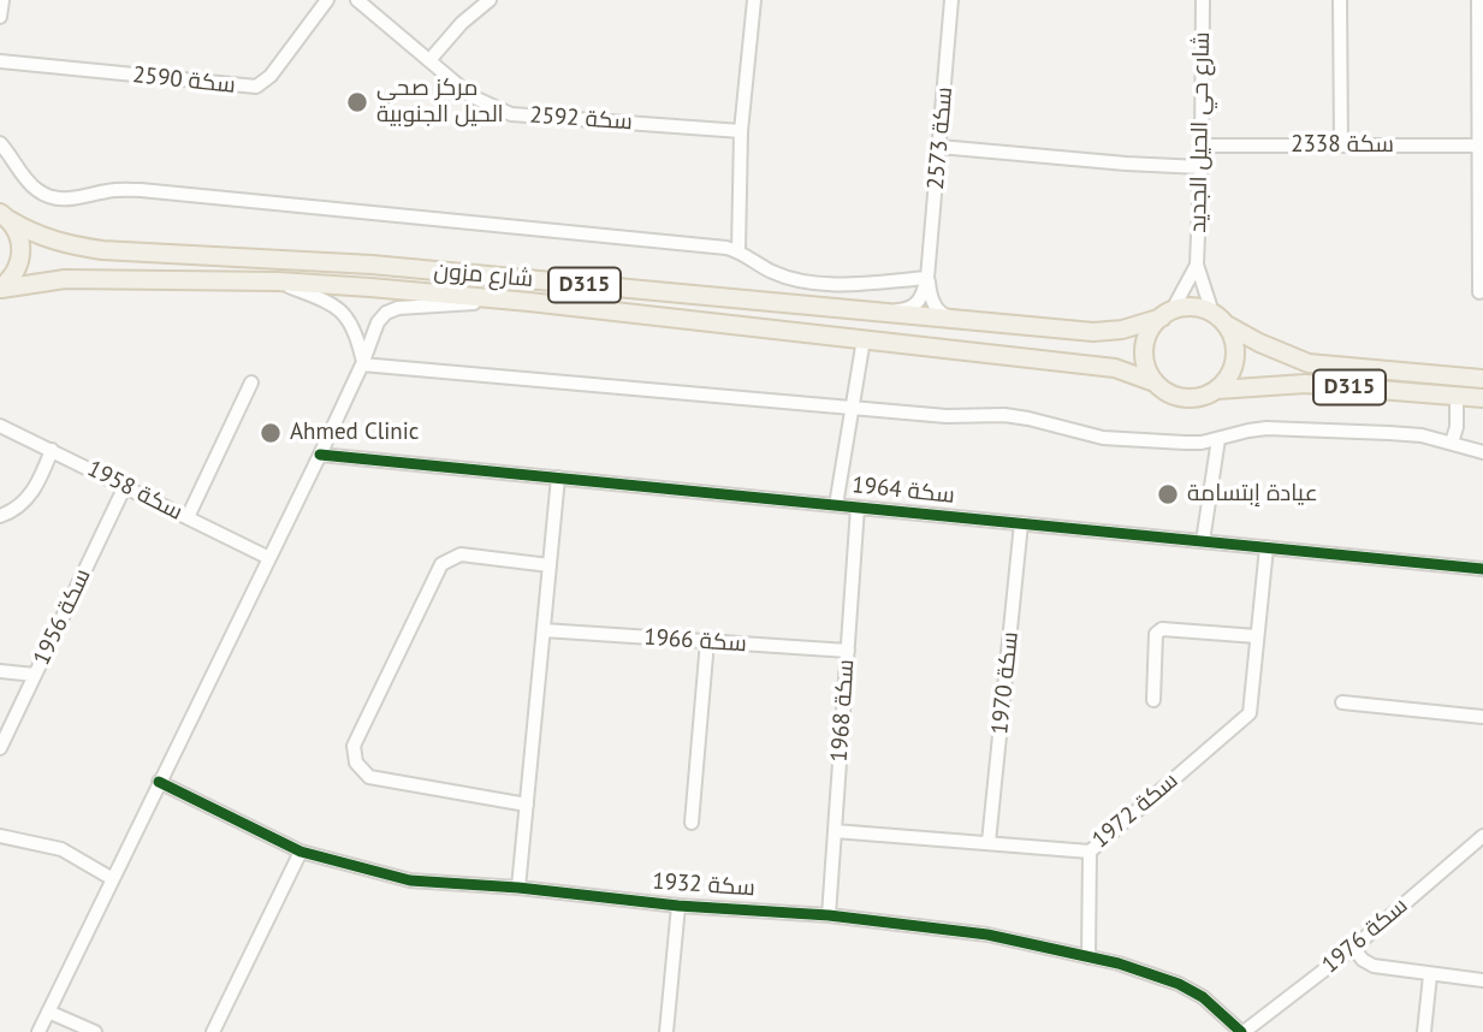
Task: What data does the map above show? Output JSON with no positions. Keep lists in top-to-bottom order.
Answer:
{
  "streets": {
    "main road": ["شارع مزون", "D315"],
    "street": [
      "سكة 2590",
      "سكة 2592",
      "شارع حي الحيل الجديد",
      "سكة 2573",
      "سكة 2338",
      "سكة 1958",
      "سكة 1964",
      "سكة 1956",
      "سكة 1966",
      "سكة 1970",
      "سكة 1968",
      "سكة 1972",
      "سكة 1932",
      "سكة 1976"
    ]
  },
  "crossings": [
    ["شارع حي الحيل الجديد", "سكة 2338"],
    ["شارع حي الحيل الجديد", "شارع مزون"],
    ["شارع حي الحيل الجديد", "D315"],
    ["شارع مزون", "D315"],
    ["سكة 1958", "سكة 1956"],
    ["سكة 1964", "سكة 1970"],
    ["سكة 1964", "سكة 1968"],
    ["سكة 1964", "سكة 1972"],
    ["سكة 1966", "سكة 1968"],
    ["سكة 1970", "سكة 1972"],
    ["سكة 1968", "سكة 1972"],
    ["سكة 1968", "سكة 1932"],
    ["سكة 1932", "سكة 1976"]
  ],
  "places": ["مركز صحي الحيل الجنوبية", "Ahmed Clinic", "عيادة إبتسامة"]
}
